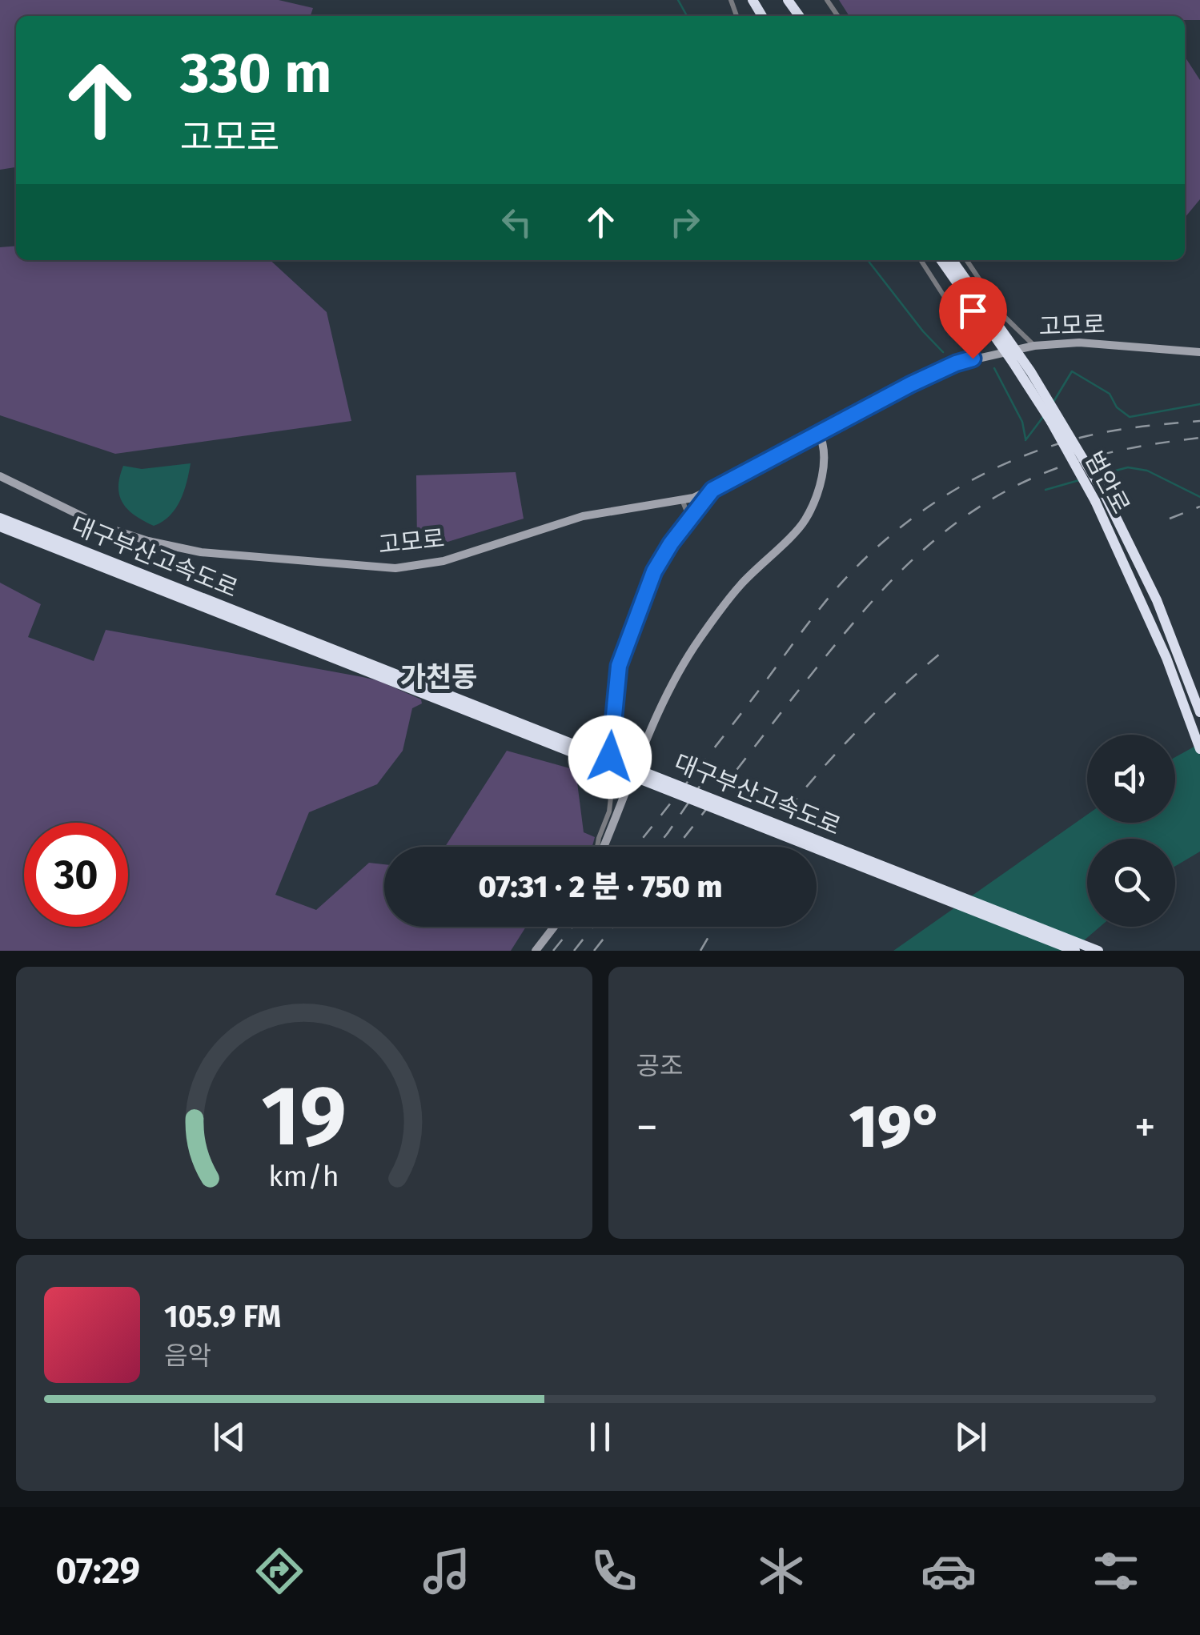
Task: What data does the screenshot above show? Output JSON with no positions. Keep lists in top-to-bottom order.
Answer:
{
  "streets": {
    "highway": ["범안로", "대구부산고속도로"],
    "main road": ["고모로"]
  },
  "districts": ["가천동"],
  "page": {
    "turn": ["330 m", "고모로"],
    "limit": "30",
    "trip": "07:31 · 2 분 · 750 m",
    "tile": "공조",
    "heat": ["−", "19°", "+"],
    "song": ["105.9 FM", "음악"],
    "tabs": "07:29",
    "gauge": ["19", "km/h"]
  }
}
